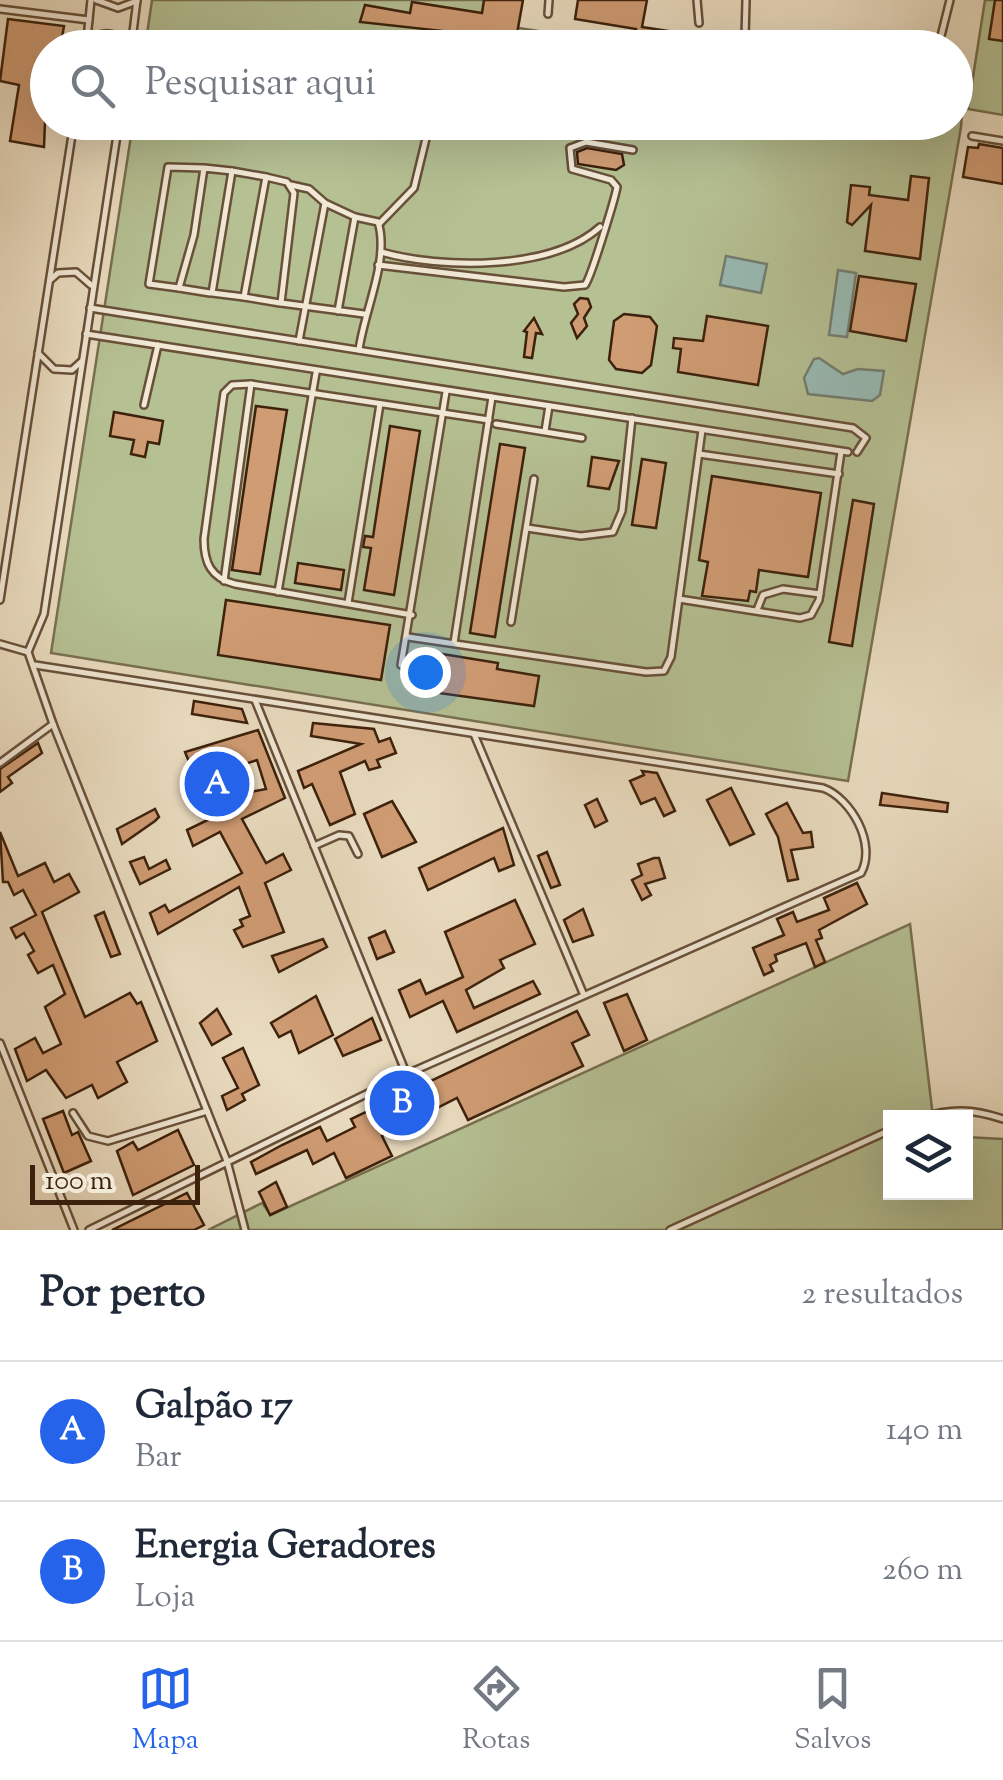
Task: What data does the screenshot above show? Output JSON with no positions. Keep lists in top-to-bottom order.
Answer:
{
  "scale_bar": "100 m",
  "page": {
    "search": "Pesquisar aqui",
    "pins": ["A", "B"],
    "scale": "100 m",
    "heading": ["Por perto", "2 resultados"],
    "list": [
      {
        "mark": "A",
        "name": "Galpão 17",
        "note": "Bar",
        "value": "140 m"
      },
      {
        "mark": "B",
        "name": "Energia Geradores",
        "note": "Loja",
        "value": "260 m"
      }
    ],
    "nav": ["Mapa", "Rotas", "Salvos"]
  }
}
